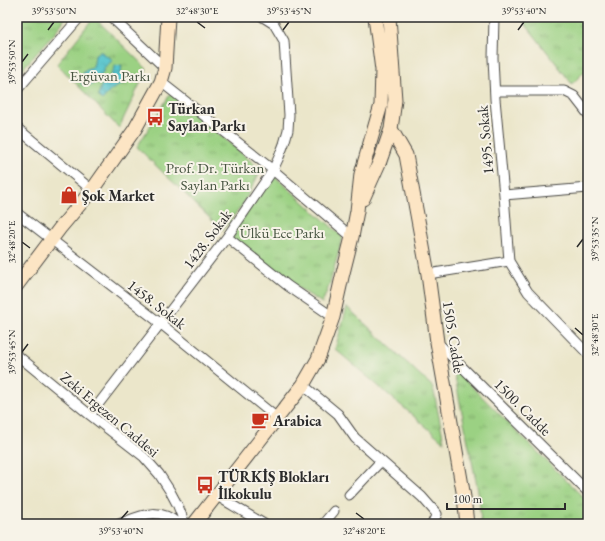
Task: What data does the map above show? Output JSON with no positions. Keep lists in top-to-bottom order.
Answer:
{
  "streets": {
    "main road": ["1505. Cadde"],
    "street": [
      "1495. Sokak",
      "1428. Sokak",
      "1458. Sokak",
      "1500. Cadde",
      "Zeki Ergezen Caddesi"
    ]
  },
  "crossings": [
    ["1428. Sokak", "1458. Sokak"],
    ["1428. Sokak", "Zeki Ergezen Caddesi"],
    ["1505. Cadde", "1500. Cadde"]
  ],
  "parks": ["Ergüvan Parkı", "Prof. Dr. Türkan Saylan Parkı", "Ülkü Ece Parkı"],
  "places": {
    "bus stop": ["Türkan Saylan Parkı", "TÜRKİŞ Blokları İlkokulu"],
    "shop": ["Şok Market"],
    "cafe": ["Arabica"]
  },
  "scale_bar": "100 m",
  "coordinates": [
    "39°53'50\"N",
    "32°48'30\"E",
    "39°53'45\"N",
    "39°53'40\"N",
    "39°53'35\"N",
    "32°48'20\"E"
  ]
}
